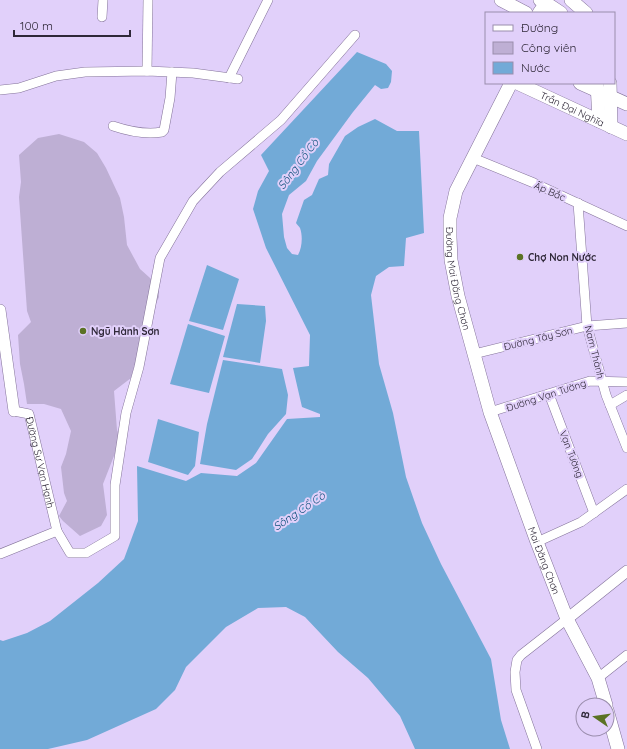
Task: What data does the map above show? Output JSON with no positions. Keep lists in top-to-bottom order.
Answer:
{
  "streets": {
    "main road": ["Trần Đại Nghĩa", "Đường Mai Đăng Chơn", "Mai Đăng Chơn"],
    "street": [
      "Ấp Bắc",
      "Đường Tây Sơn",
      "Nam Thành",
      "Đường Vạn Tường",
      "Vạn Tường",
      "Đường Sư Vạn Hạnh"
    ]
  },
  "crossings": [
    ["Ấp Bắc", "Đường Mai Đăng Chơn"],
    ["Ấp Bắc", "Nam Thành"],
    ["Đường Mai Đăng Chơn", "Đường Tây Sơn"],
    ["Đường Mai Đăng Chơn", "Đường Vạn Tường"],
    ["Đường Mai Đăng Chơn", "Mai Đăng Chơn"],
    ["Đường Tây Sơn", "Nam Thành"],
    ["Nam Thành", "Đường Vạn Tường"],
    ["Đường Vạn Tường", "Vạn Tường"],
    ["Đường Vạn Tường", "Mai Đăng Chơn"]
  ],
  "water": ["Sông Cổ Cò"],
  "places": ["Chợ Non Nước", "Ngũ Hành Sơn"],
  "legend": ["Đường", "Công viên", "Nước"],
  "scale_bar": "100 m",
  "north": "left"
}
